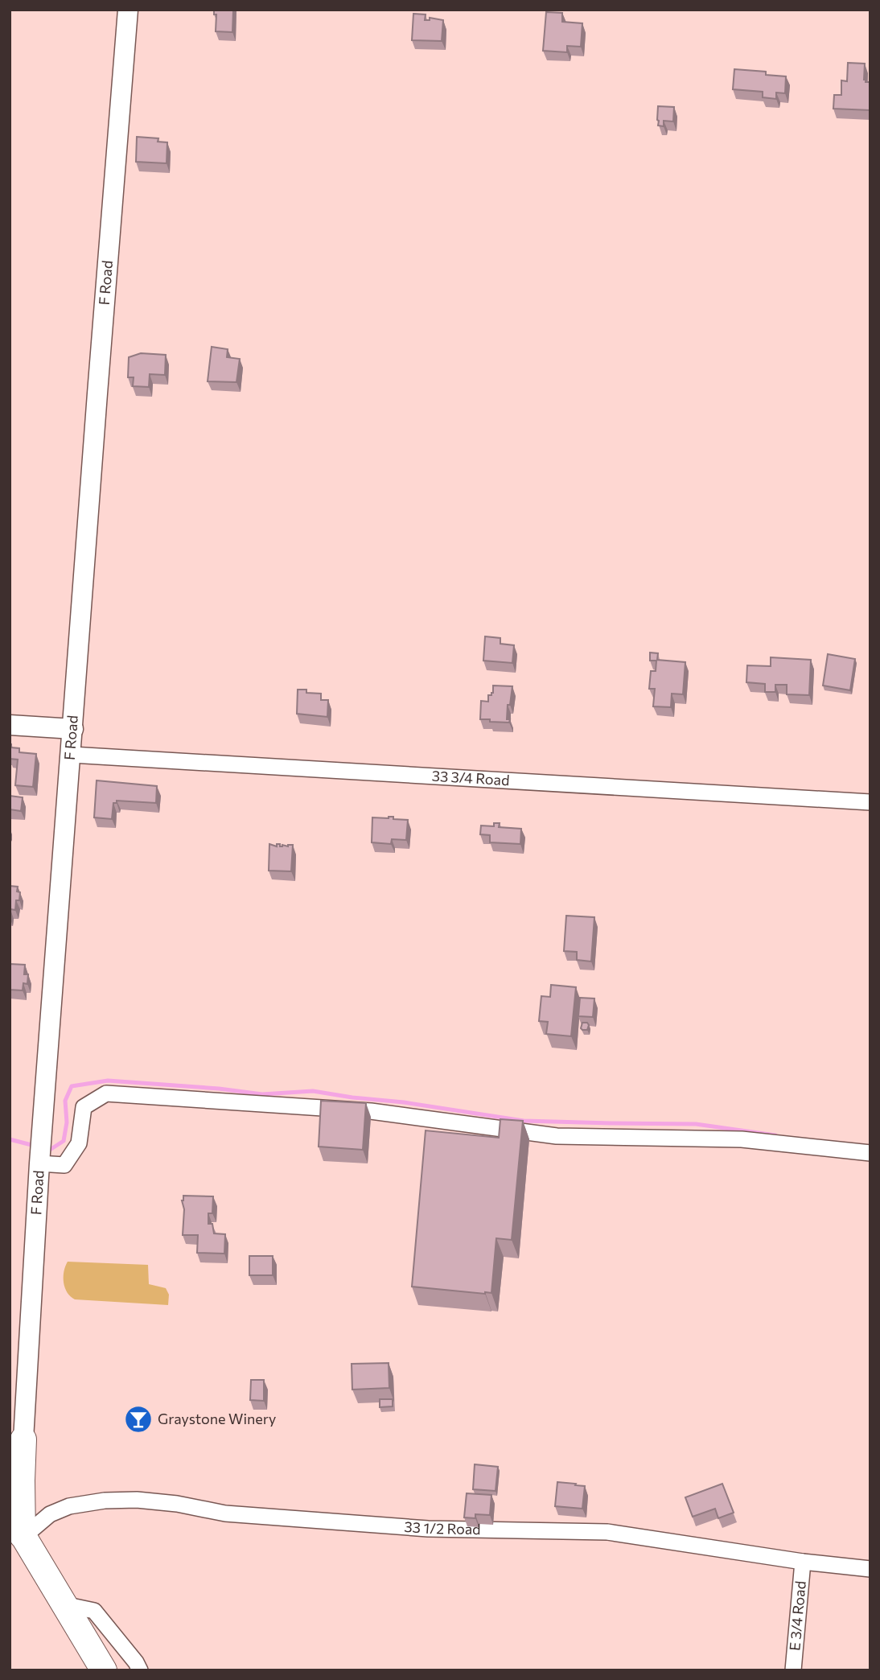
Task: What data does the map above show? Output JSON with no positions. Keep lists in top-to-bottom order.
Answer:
{
  "streets": {
    "street": [
      "F Road",
      "33 3/4 Road",
      "33 1/2 Road",
      "E 3/4 Road"
    ]
  },
  "crossings": [
    ["F Road", "33 3/4 Road"],
    ["33 1/2 Road", "E 3/4 Road"]
  ],
  "places": {
    "bar": ["Graystone Winery"]
  }
}
